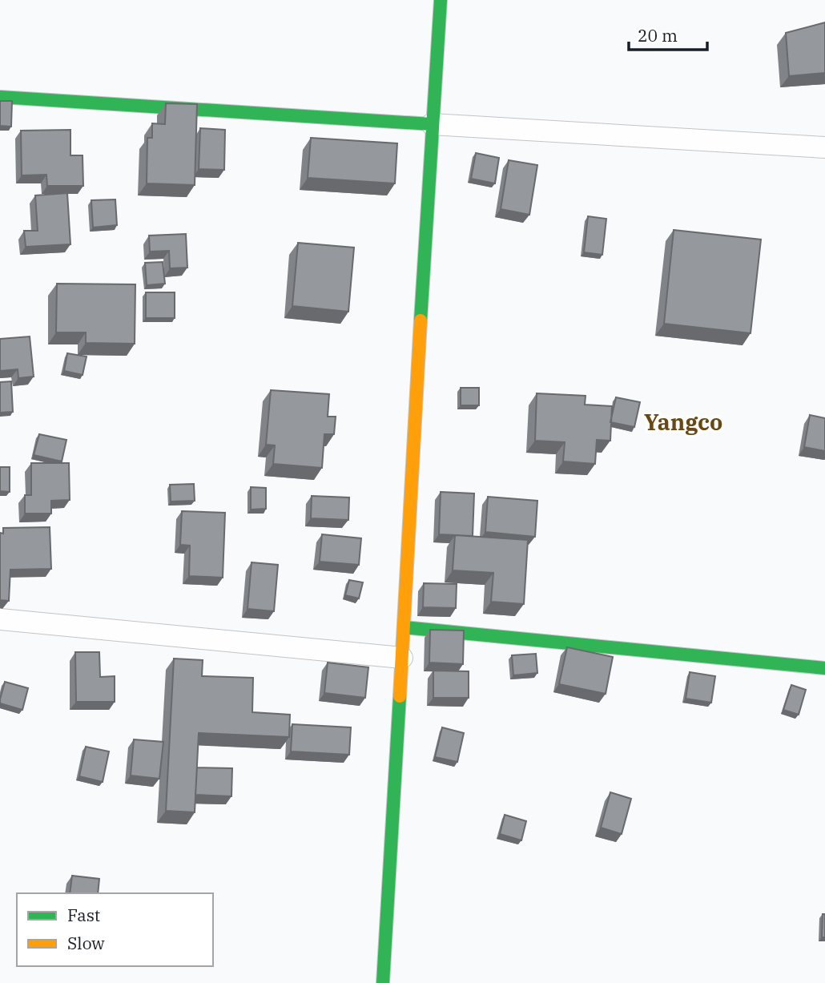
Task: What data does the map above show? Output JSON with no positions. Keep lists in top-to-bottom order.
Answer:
{
  "districts": ["Yangco"],
  "legend": ["Fast", "Slow"],
  "scale_bar": "20 m"
}
